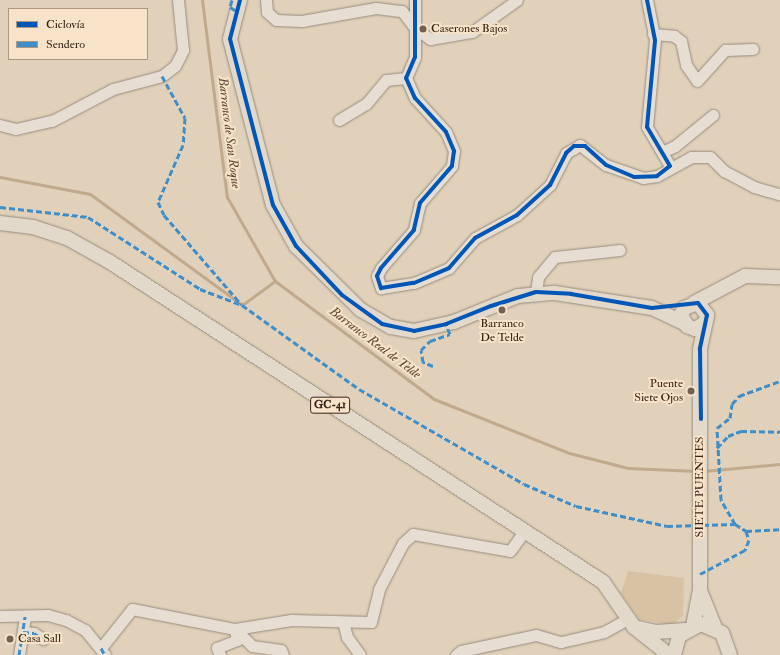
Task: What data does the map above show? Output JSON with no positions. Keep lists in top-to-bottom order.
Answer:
{
  "streets": {
    "main road": ["GC-41", "SIETE PUENTES"]
  },
  "water": ["Barranco de San Roque", "Barranco Real de Telde"],
  "places": [
    "Caserones Bajos",
    "Barranco De Telde",
    "Puente Siete Ojos",
    "Casa Sall"
  ],
  "legend": ["Ciclovía", "Sendero"]
}
